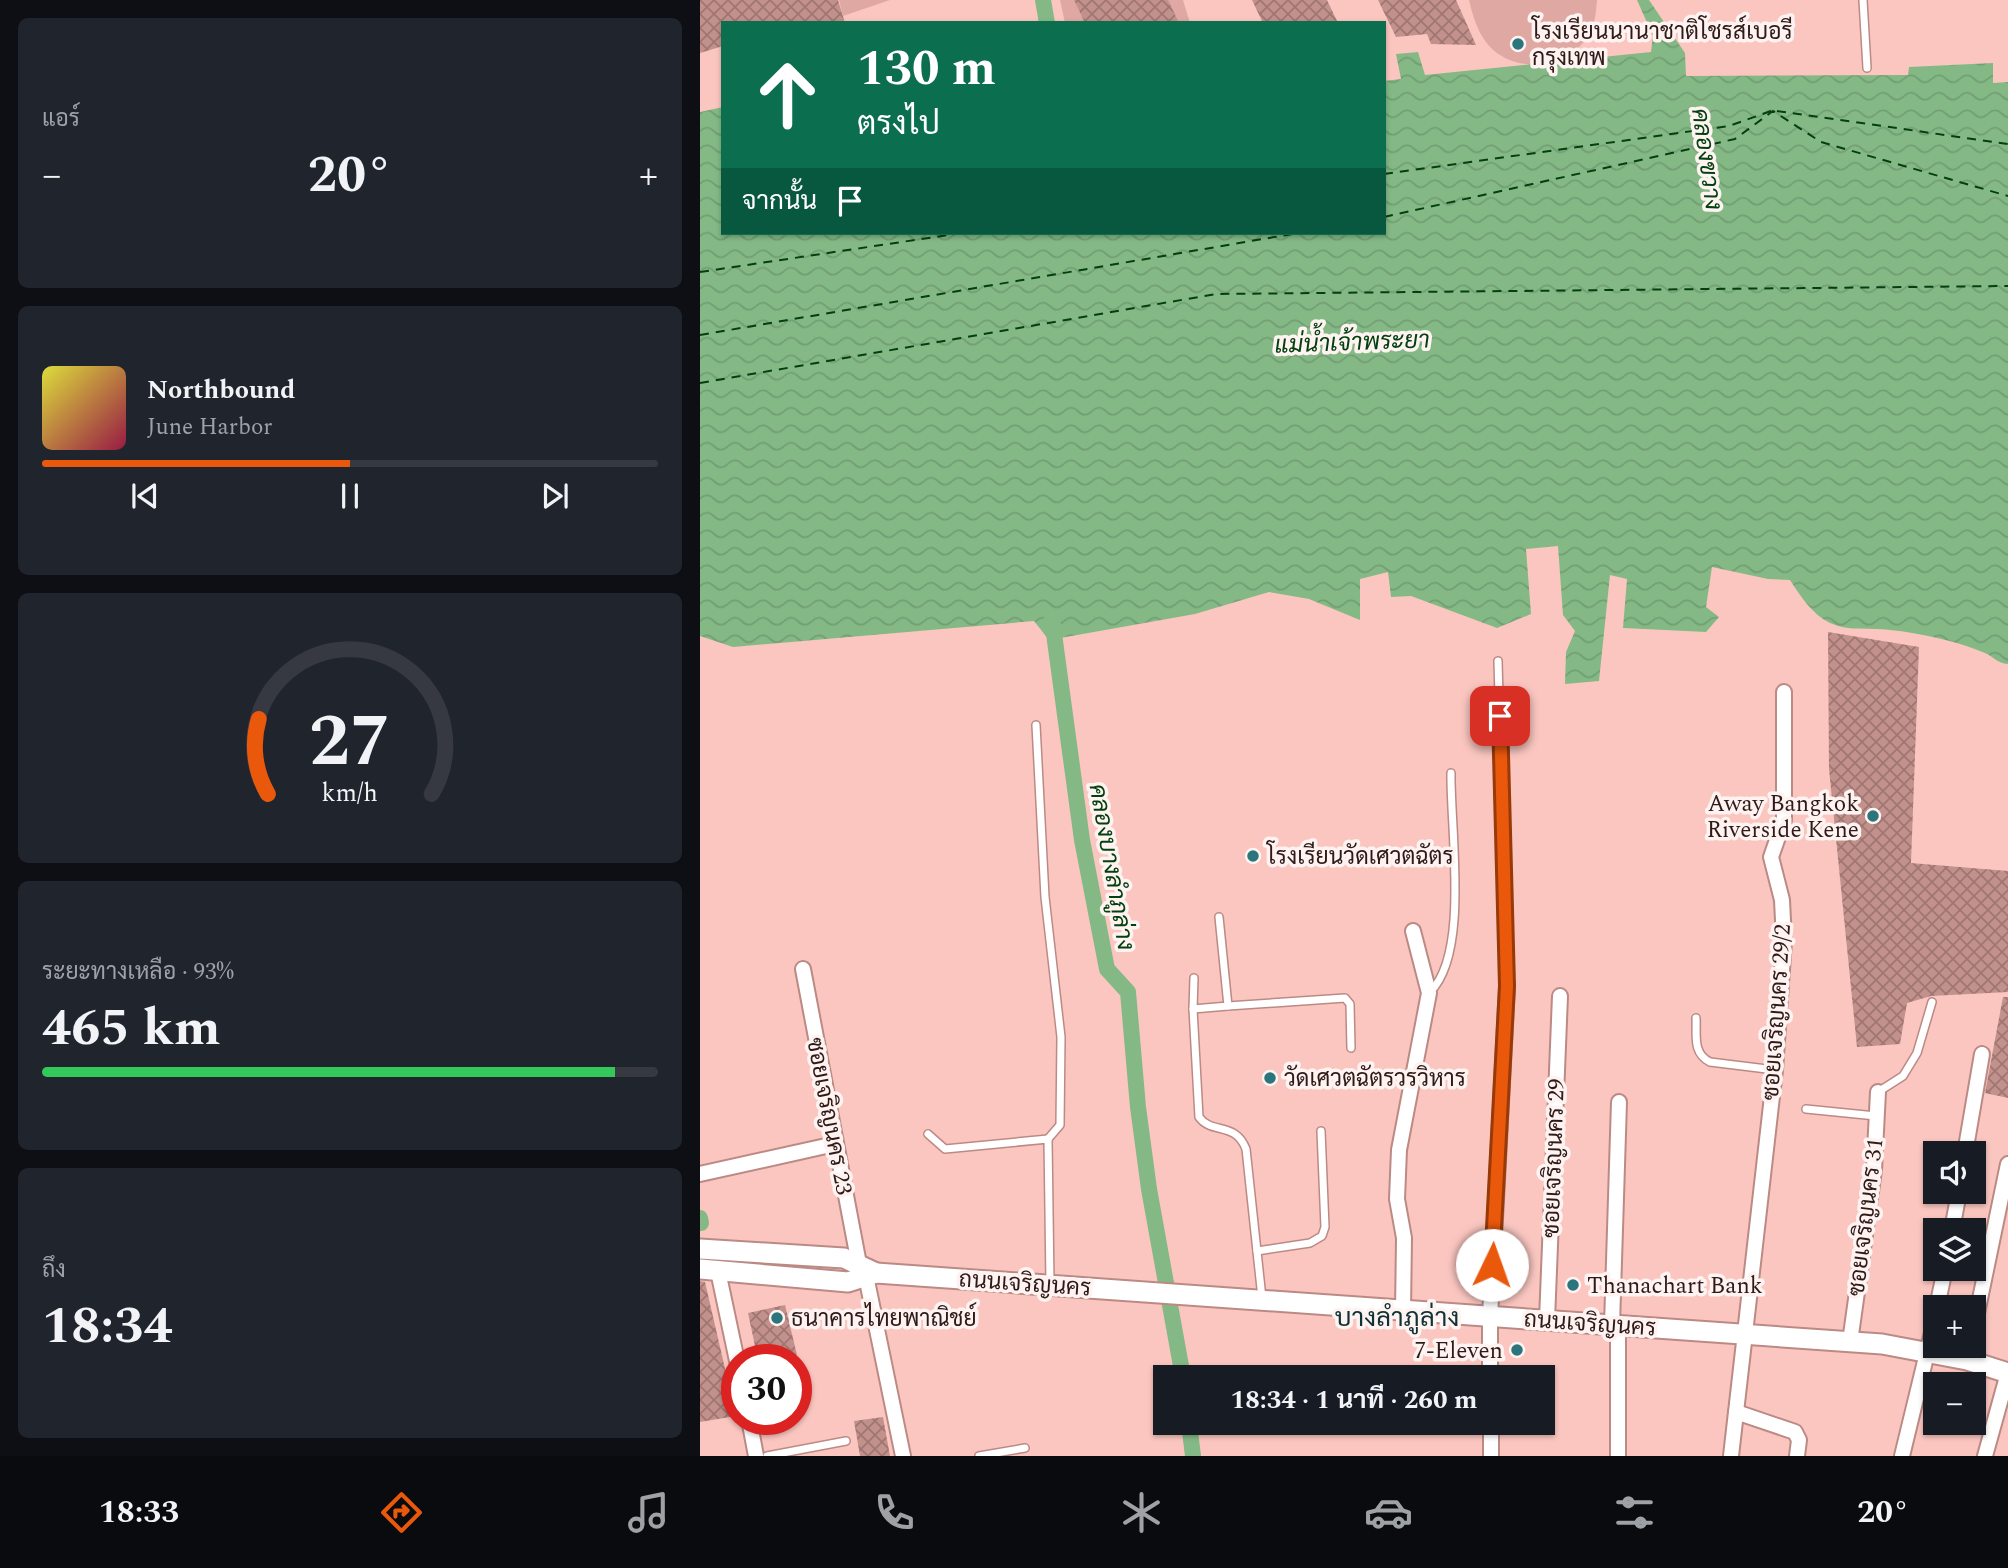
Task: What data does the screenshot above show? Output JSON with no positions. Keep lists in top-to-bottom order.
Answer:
{
  "streets": {
    "main road": ["ถนนเจริญนคร"],
    "street": [
      "ซอยเจริญนคร 29/2",
      "ซอยเจริญนคร 23",
      "ซอยเจริญนคร 29",
      "ซอยเจริญนคร 31"
    ]
  },
  "crossings": [
    ["ซอยเจริญนคร 29/2", "ถนนเจริญนคร"],
    ["ซอยเจริญนคร 23", "ถนนเจริญนคร"],
    ["ซอยเจริญนคร 29", "ถนนเจริญนคร"],
    ["ซอยเจริญนคร 31", "ถนนเจริญนคร"]
  ],
  "districts": ["บางลำภูล่าง"],
  "water": ["คลองขวาง", "แม่น้ำเจ้าพระยา", "คลองบางลำภูล่าง"],
  "places": [
    "โรงเรียนนานาชาติโชรส์เบอรี กรุงเทพ",
    "Away Bangkok Riverside Kene",
    "โรงเรียนวัดเศวตฉัตร",
    "วัดเศวตฉัตรวรวิหาร",
    "Thanachart Bank",
    "ธนาคารไทยพาณิชย์",
    "7-Eleven"
  ],
  "page": {
    "tile": [
      "แอร์",
      ["ระยะทางเหลือ · 93%", "465 km"],
      ["ถึง", "18:34"]
    ],
    "turn": ["130 m", "ตรงไป"],
    "heat": ["−", "20°", "+"],
    "then": "จากนั้น",
    "song": ["Northbound", "June Harbor"],
    "map_buttons": ["+", "−"],
    "limit": "30",
    "trip": "18:34 · 1 นาที · 260 m",
    "tabs": ["18:33", "20°"],
    "gauge": ["27", "km/h"]
  }
}
